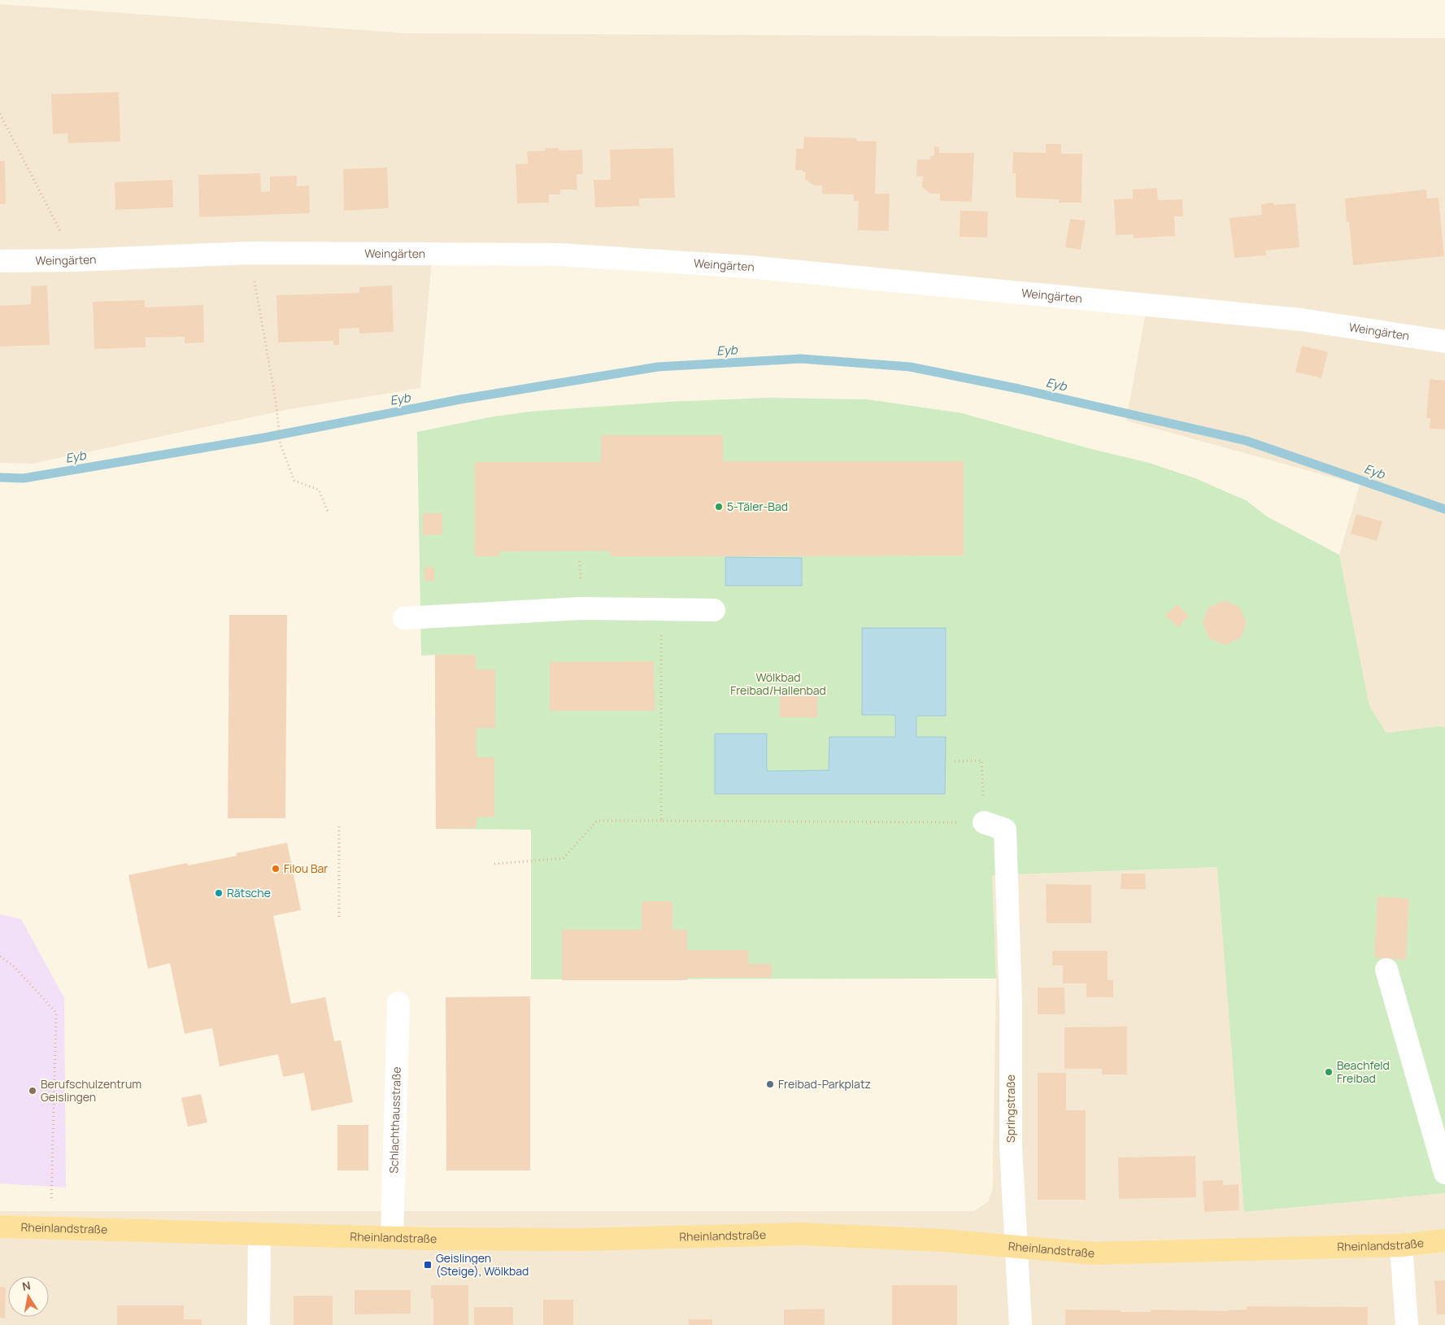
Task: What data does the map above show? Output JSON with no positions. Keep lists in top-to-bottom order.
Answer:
{
  "streets": {
    "main road": ["Rheinlandstraße"],
    "street": ["Weingärten", "Springstraße", "Schlachthausstraße"]
  },
  "crossings": [
    ["Springstraße", "Rheinlandstraße"],
    ["Schlachthausstraße", "Rheinlandstraße"]
  ],
  "water": ["Eyb"],
  "parks": ["Wölkbad Freibad/Hallenbad"],
  "places": {
    "other": [
      "5-Täler-Bad",
      "Filou Bar",
      "Rätsche",
      "Beachfeld Freibad",
      "Freibad-Parkplatz",
      "Berufschulzentrum Geislingen"
    ],
    "transit": ["Geislingen (Steige), Wölkbad"]
  },
  "north": "top"
}
